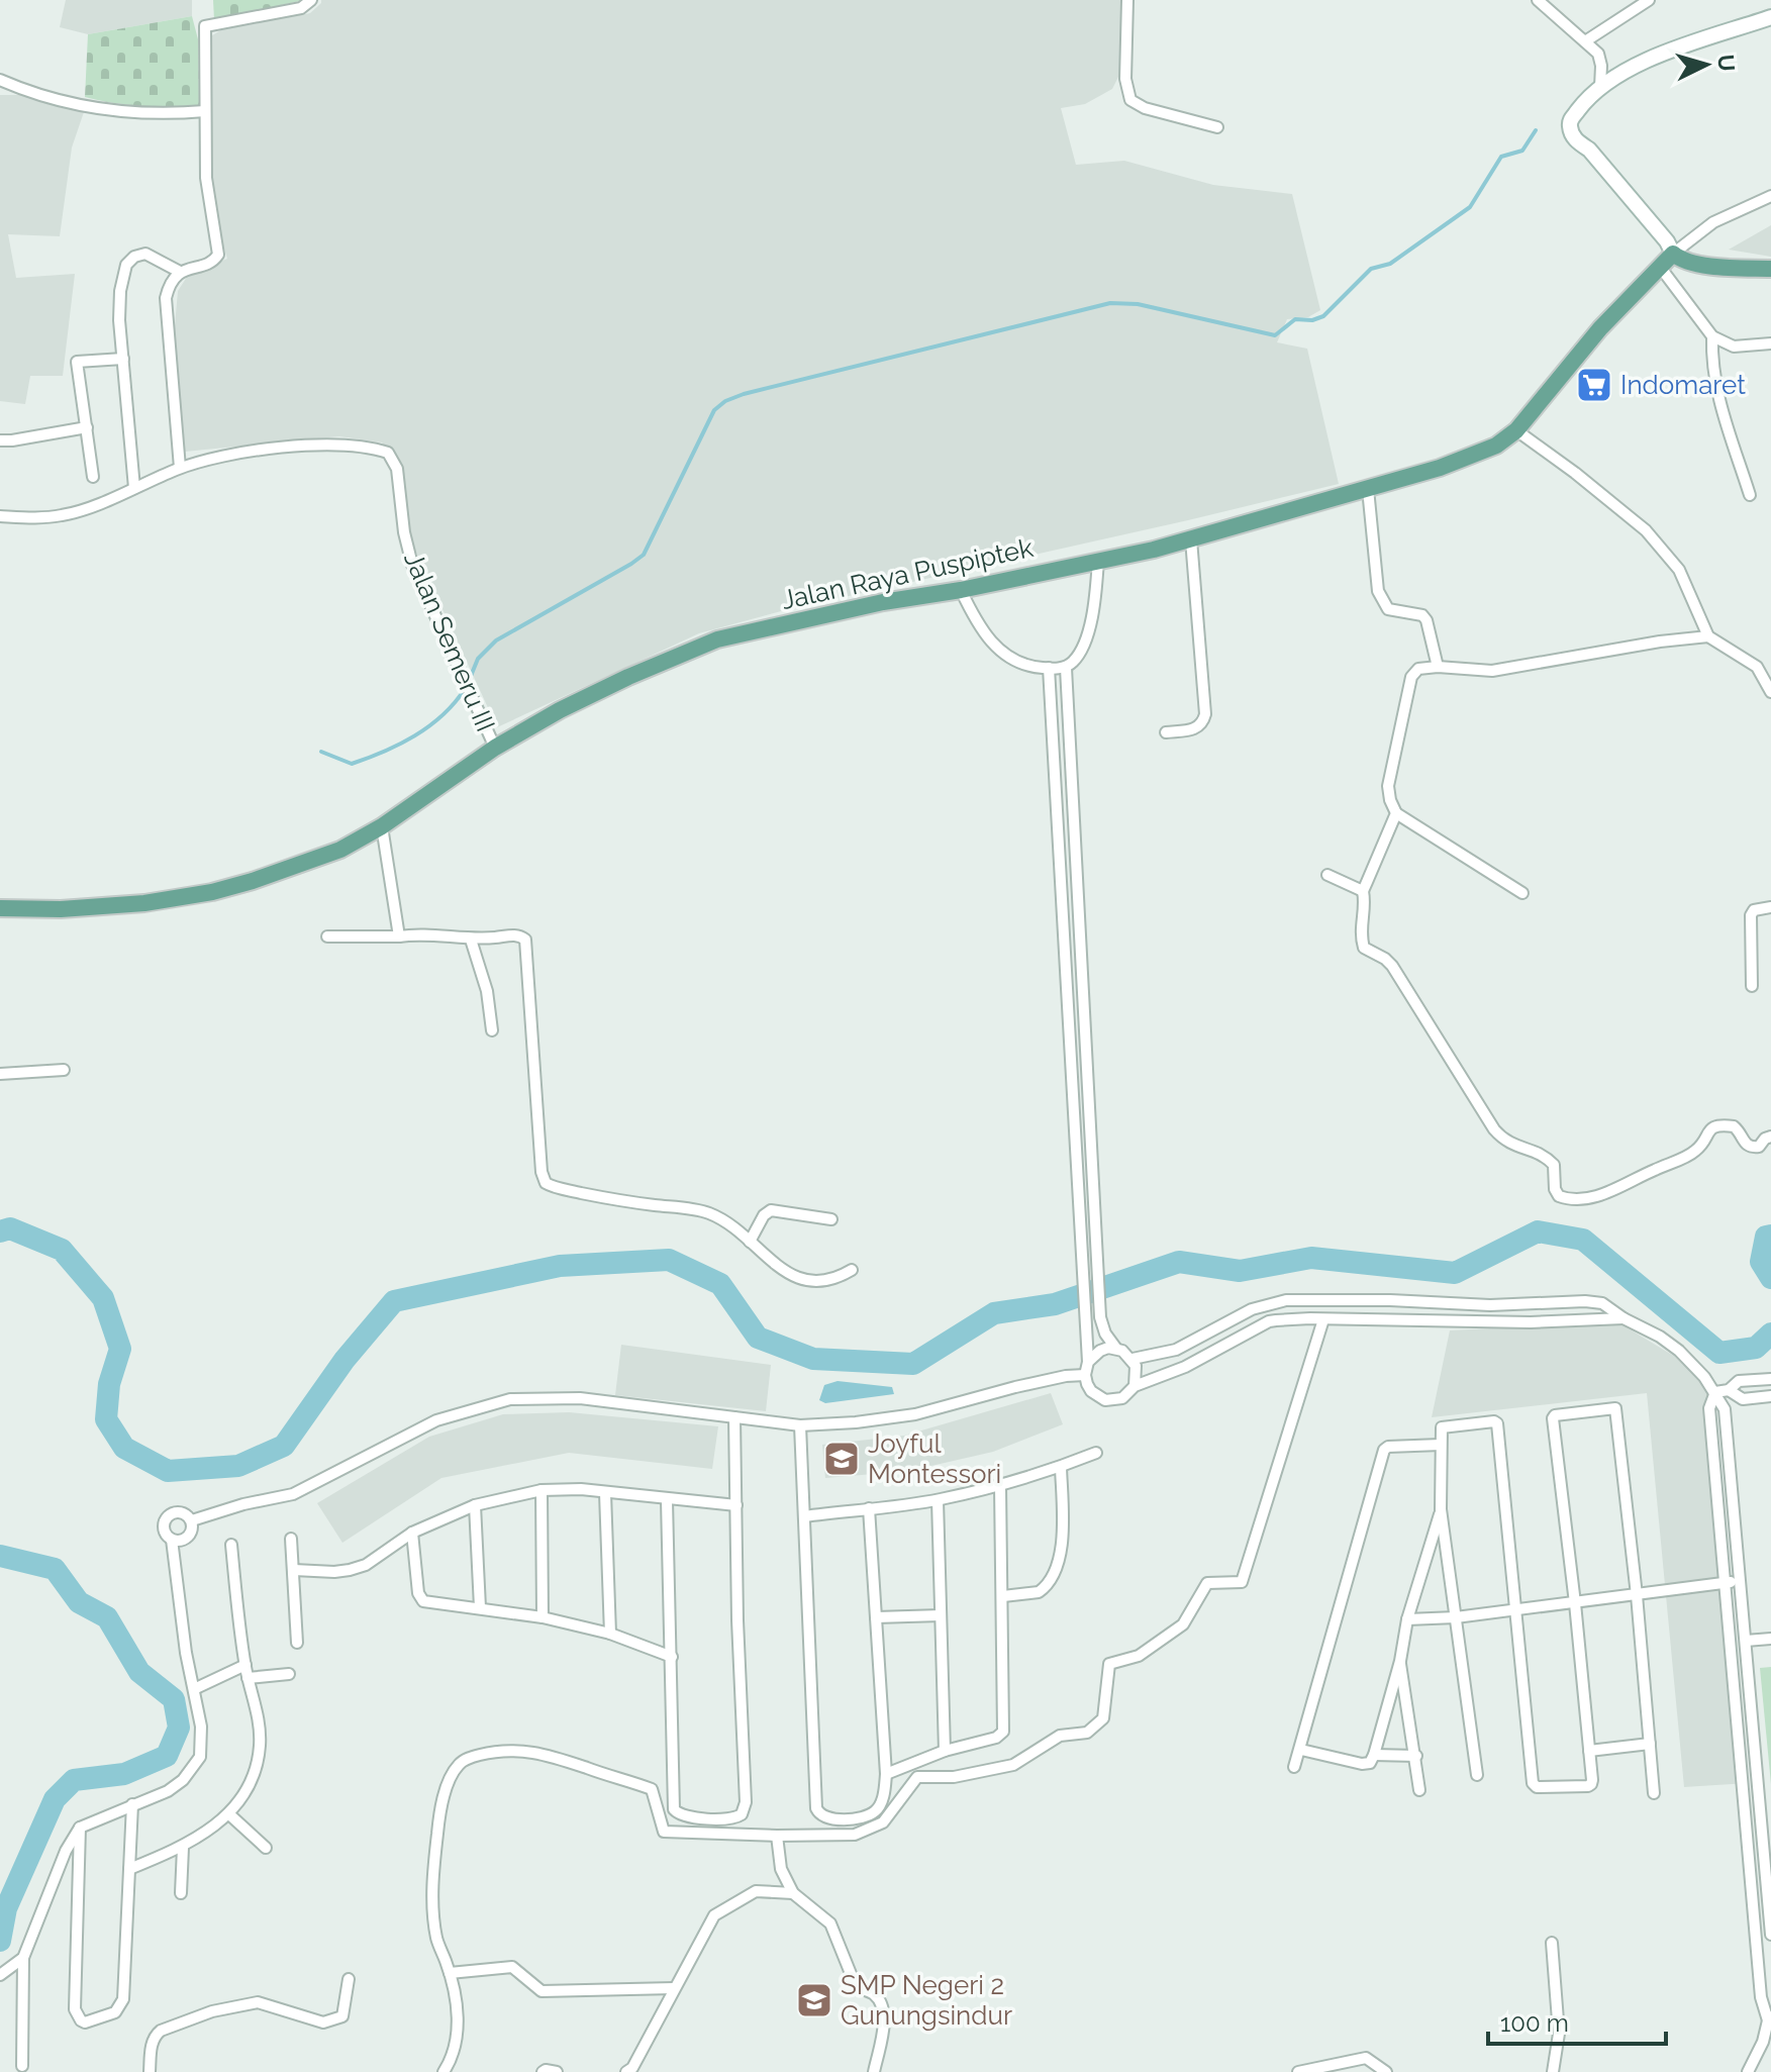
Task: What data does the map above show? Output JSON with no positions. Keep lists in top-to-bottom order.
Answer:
{
  "streets": {
    "main road": ["Jalan Raya Puspiptek"],
    "street": ["Jalan Semeru III"]
  },
  "crossings": [
    ["Jalan Raya Puspiptek", "Jalan Semeru III"]
  ],
  "places": {
    "supermarket": ["Indomaret"],
    "school or university": ["Joyful Montessori", "SMP Negeri 2 Gunungsindur"]
  },
  "scale_bar": "100 m",
  "north": "right"
}
